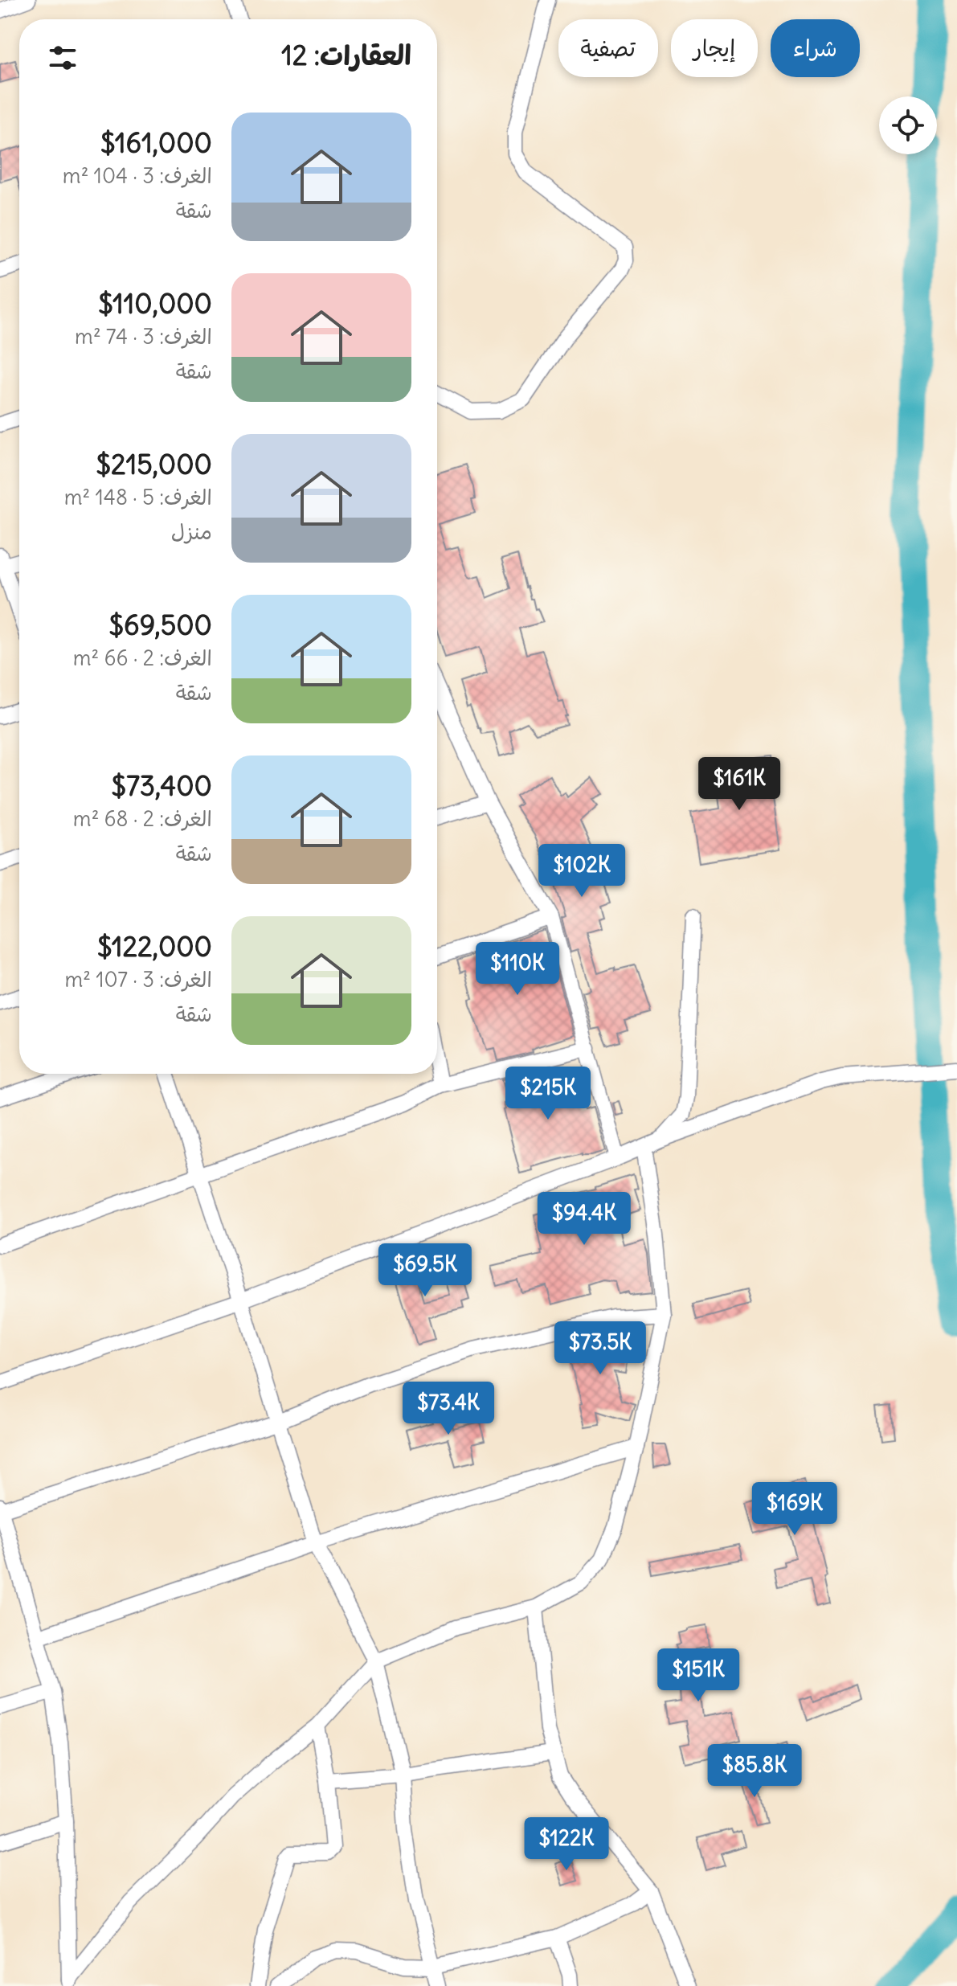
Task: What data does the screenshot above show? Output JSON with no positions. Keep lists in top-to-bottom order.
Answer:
{
  "page": {
    "chip": ["شراء", "إيجار", "تصفية"],
    "heading": "العقارات: 12",
    "list": [
      {
        "name": "$161,000",
        "note": "الغرف: 3 · 104 m² · شقة"
      },
      {
        "name": "$110,000",
        "note": "الغرف: 3 · 74 m² · شقة"
      },
      {
        "name": "$215,000",
        "note": "الغرف: 5 · 148 m² · منزل"
      },
      {
        "name": "$69,500",
        "note": "الغرف: 2 · 66 m² · شقة"
      },
      {
        "name": "$73,400",
        "note": "الغرف: 2 · 68 m² · شقة"
      },
      {
        "name": "$122,000",
        "note": "الغرف: 3 · 107 m² · شقة"
      }
    ],
    "price": [
      "$161K",
      "$102K",
      "$110K",
      "$215K",
      "$94.4K",
      "$69.5K",
      "$73.5K",
      "$73.4K",
      "$169K",
      "$151K",
      "$85.8K",
      "$122K"
    ]
  }
}
